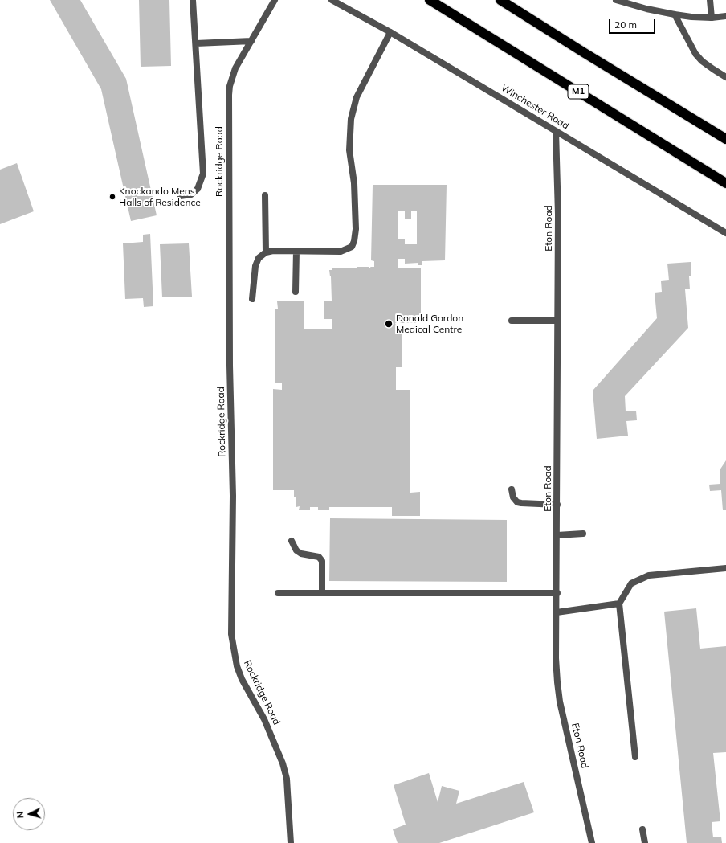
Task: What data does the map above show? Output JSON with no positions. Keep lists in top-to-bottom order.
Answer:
{
  "streets": {
    "highway": ["M1"],
    "street": ["Winchester Road", "Rockridge Road", "Eton Road"]
  },
  "crossings": [
    ["Winchester Road", "Eton Road"]
  ],
  "places": ["Knockando Mens Halls of Residence", "Donald Gordon Medical Centre"],
  "scale_bar": "20 m",
  "north": "left"
}
